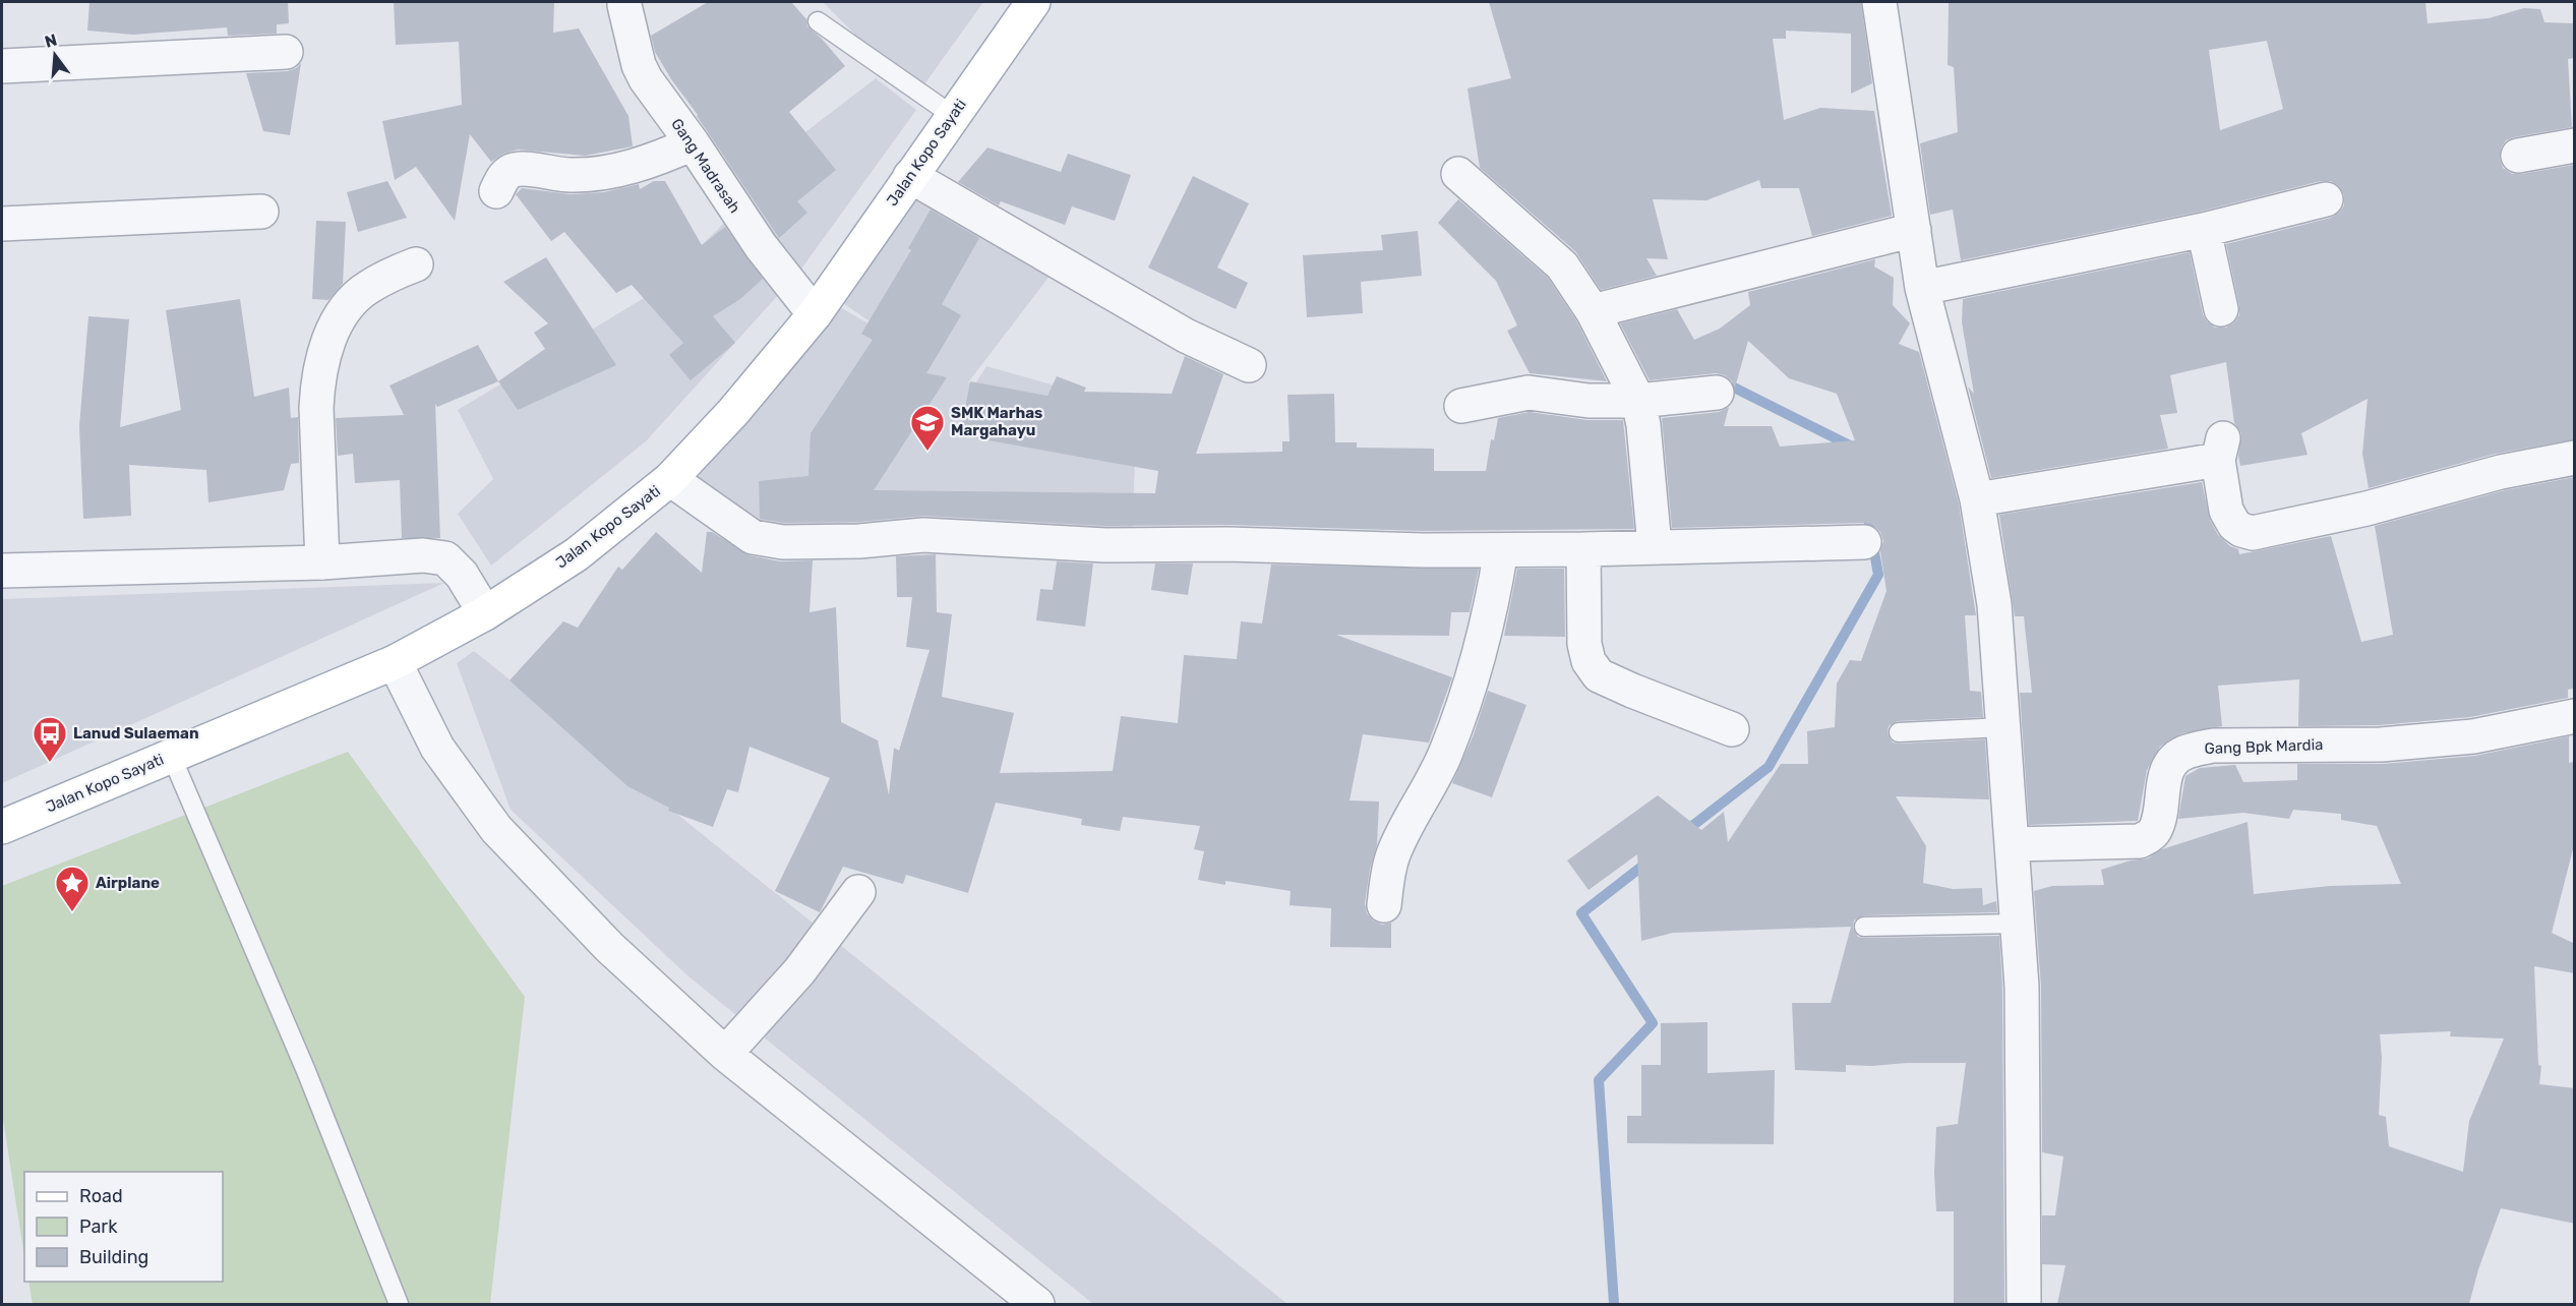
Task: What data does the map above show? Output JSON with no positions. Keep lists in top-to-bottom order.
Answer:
{
  "streets": {
    "main road": ["Jalan Kopo Sayati"],
    "street": ["Gang Madrasah", "Gang Bpk Mardia"]
  },
  "crossings": [
    ["Jalan Kopo Sayati", "Gang Madrasah"]
  ],
  "places": {
    "school or university": ["SMK Marhas Margahayu"],
    "bus stop": ["Lanud Sulaeman"],
    "place": ["Airplane"]
  },
  "legend": ["Road", "Park", "Building"],
  "north": "top"
}
